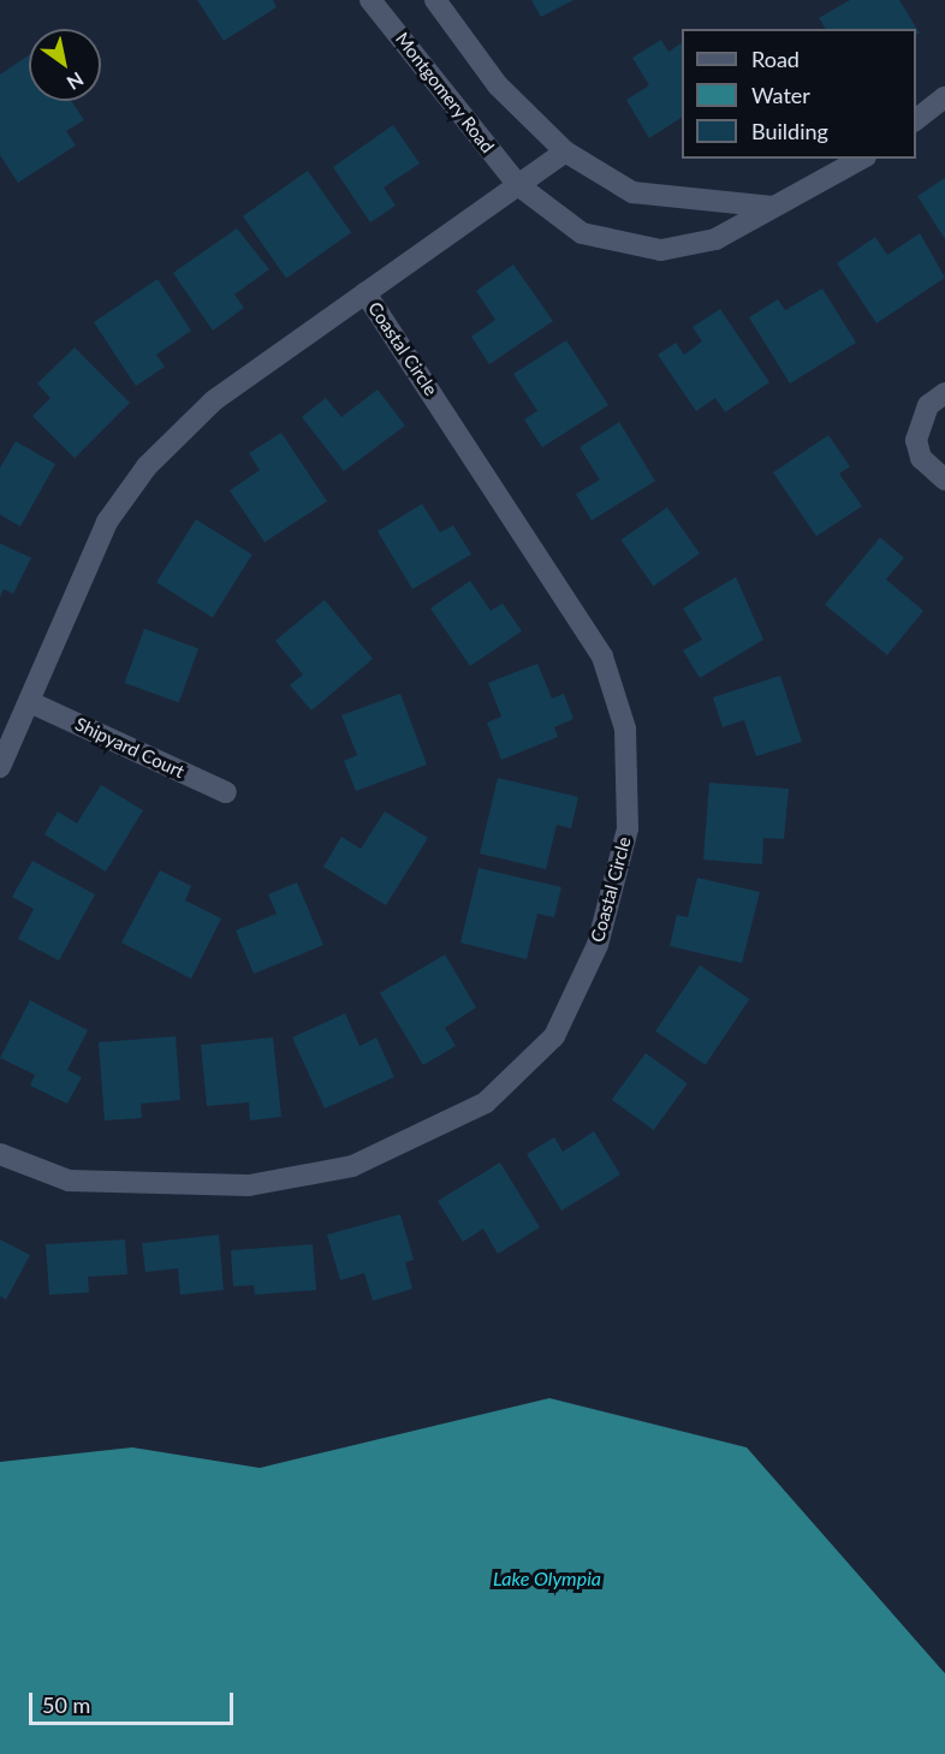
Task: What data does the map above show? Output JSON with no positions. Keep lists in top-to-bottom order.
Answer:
{
  "streets": {
    "street": ["Montgomery Road", "Coastal Circle", "Shipyard Court"]
  },
  "crossings": [
    ["Montgomery Road", "Coastal Circle"],
    ["Coastal Circle", "Shipyard Court"]
  ],
  "water": ["Lake Olympia"],
  "legend": ["Road", "Water", "Building"],
  "scale_bar": "50 m",
  "north": "bottom right"
}
